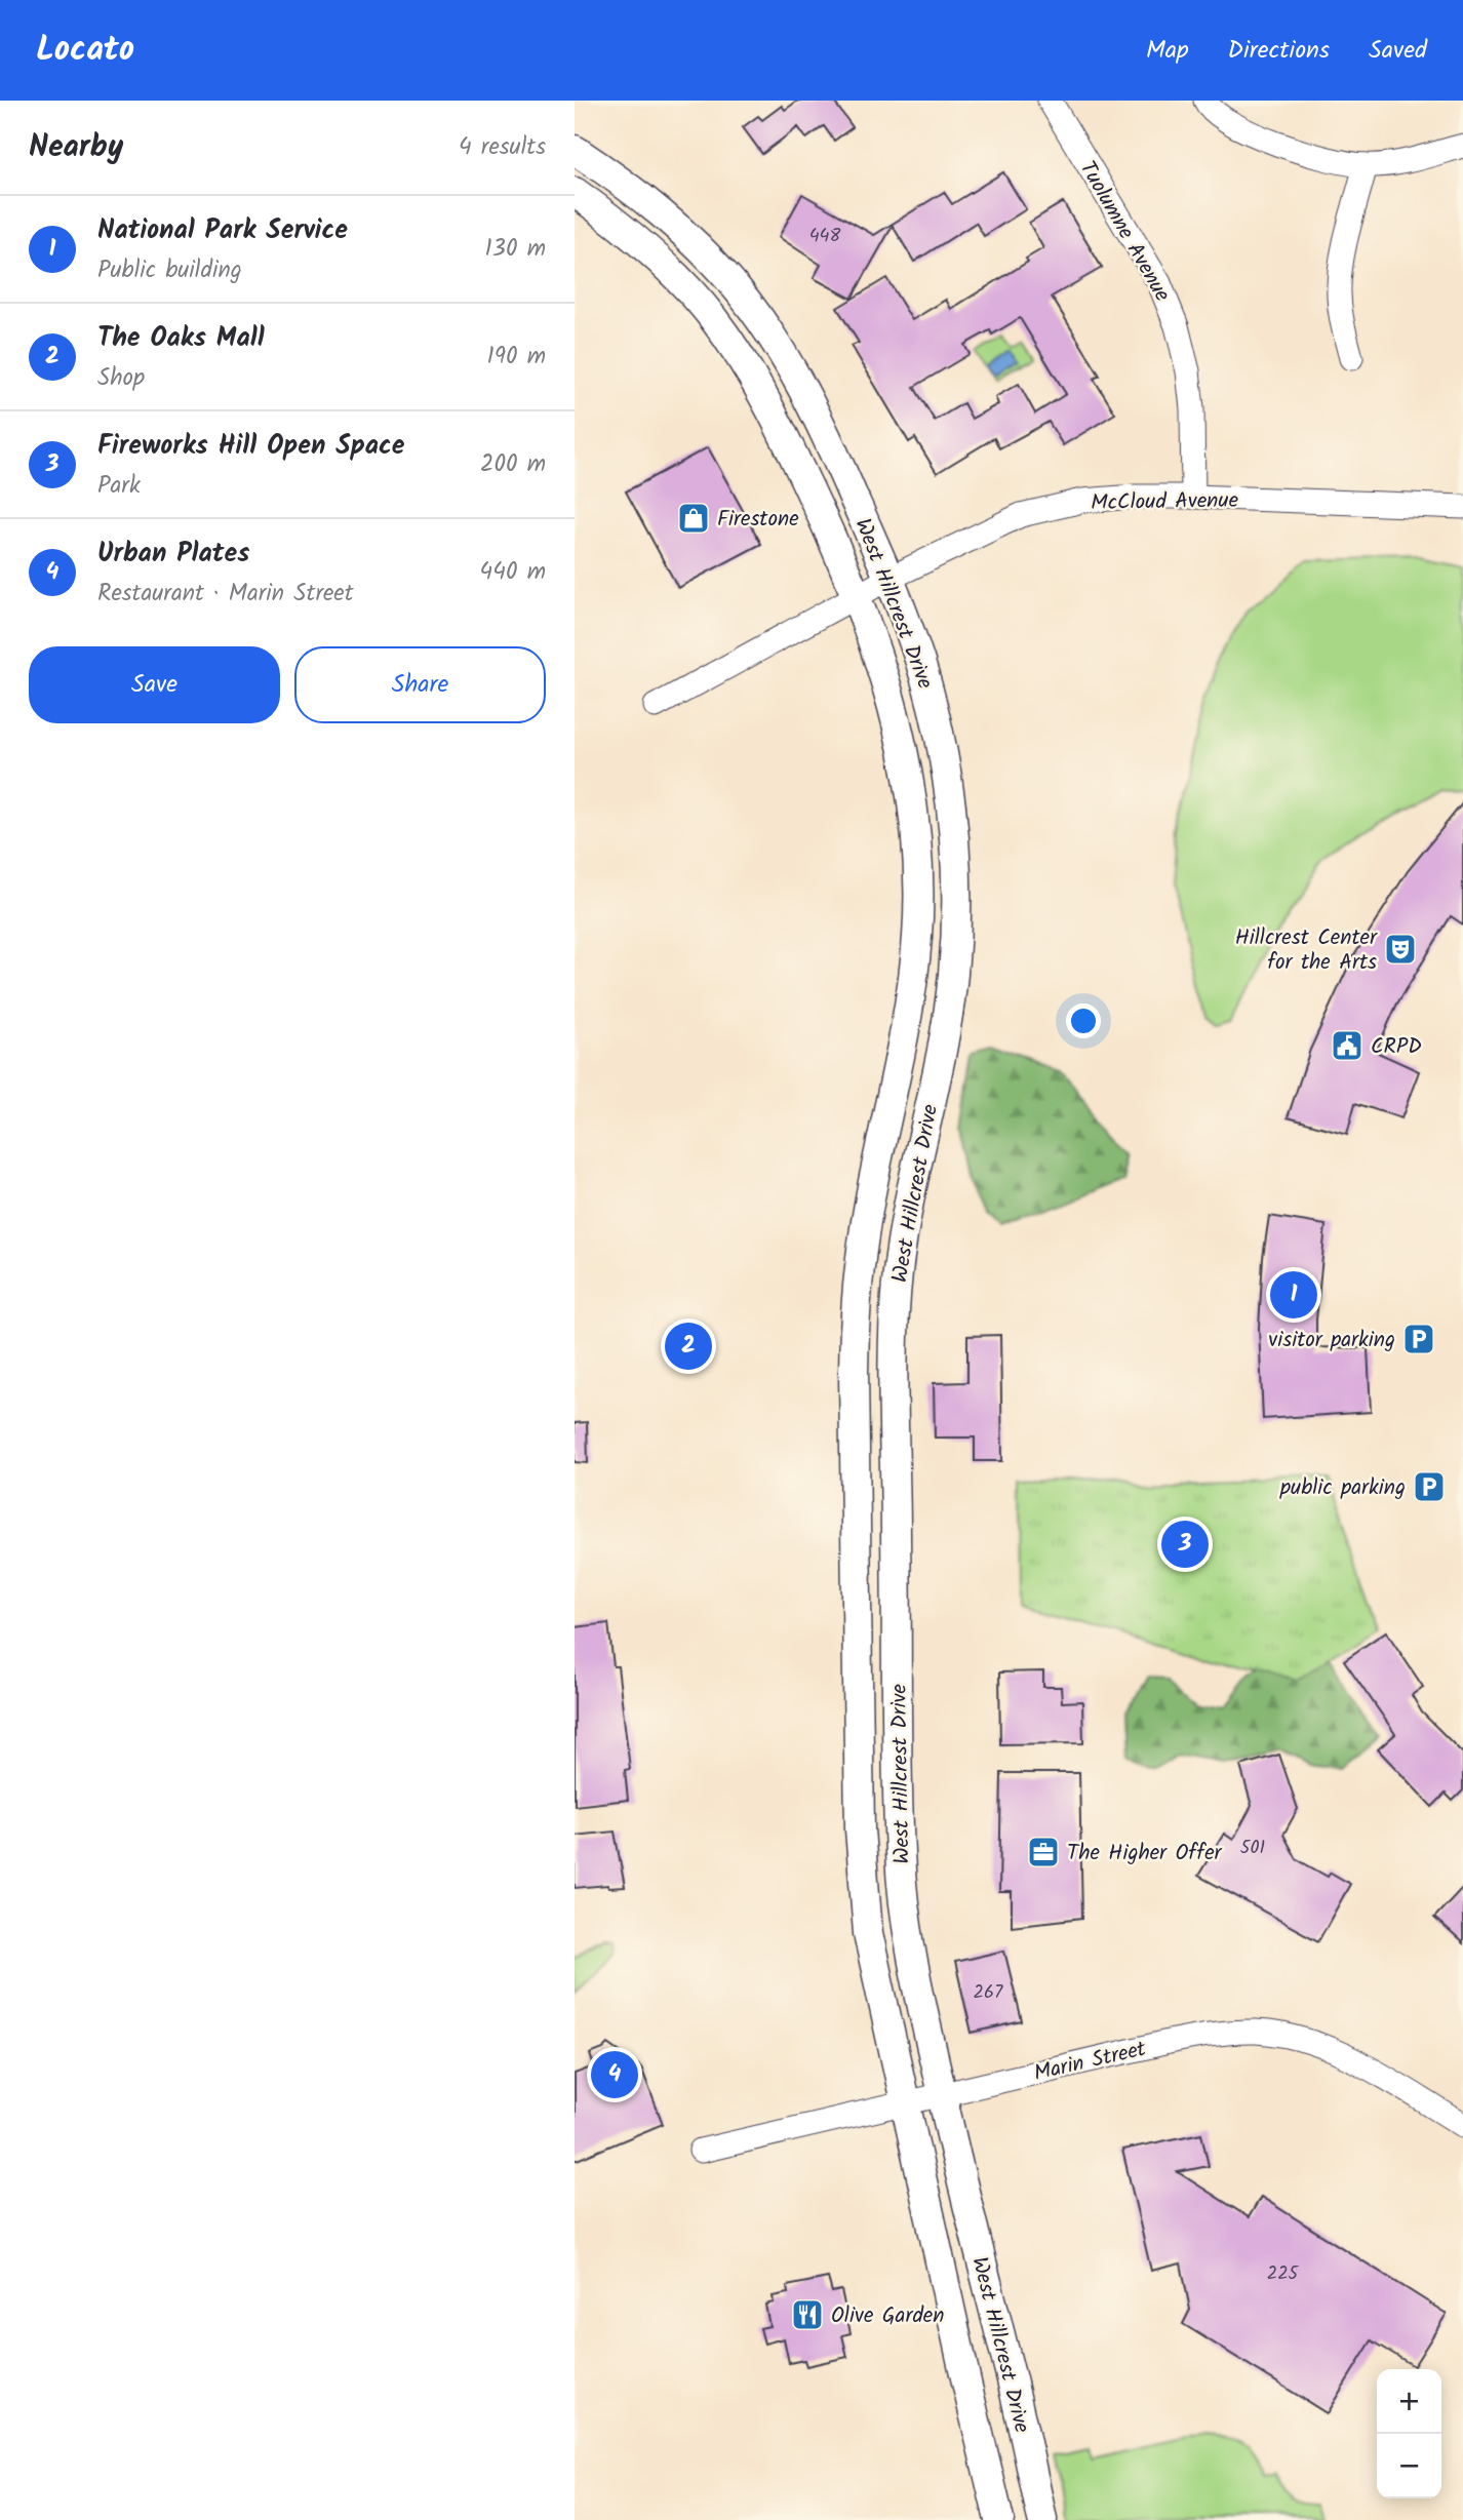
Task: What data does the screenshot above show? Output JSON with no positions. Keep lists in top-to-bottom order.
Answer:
{
  "streets": {
    "main road": ["West Hillcrest Drive"],
    "street": ["Tuolumne Avenue", "McCloud Avenue", "Marin Street"]
  },
  "crossings": [
    ["Tuolumne Avenue", "McCloud Avenue"],
    ["McCloud Avenue", "West Hillcrest Drive"],
    ["West Hillcrest Drive", "Marin Street"]
  ],
  "places": {
    "shop": ["Firestone"],
    "theatre": ["Hillcrest Center for the Arts"],
    "public building": ["CRPD"],
    "parking": ["visitor parking", "public parking"],
    "office": ["The Higher Offer"],
    "restaurant": ["Olive Garden"]
  },
  "house_numbers": [
    "448",
    "501",
    "267",
    "225"
  ],
  "page": {
    "header": "Locato",
    "nav": ["Map", "Directions", "Saved"],
    "heading": ["Nearby", "4 results"],
    "list": [
      {
        "mark": "1",
        "name": "National Park Service",
        "note": "Public building",
        "value": "130 m"
      },
      {
        "mark": "2",
        "name": "The Oaks Mall",
        "note": "Shop",
        "value": "190 m"
      },
      {
        "mark": "3",
        "name": "Fireworks Hill Open Space",
        "note": "Park",
        "value": "200 m"
      },
      {
        "mark": "4",
        "name": "Urban Plates",
        "note": "Restaurant · Marin Street",
        "value": "440 m"
      }
    ],
    "buttons": ["Save", "Share"],
    "pins": [
      "1",
      "2",
      "3",
      "4"
    ],
    "map_buttons": ["+", "−"]
  }
}
